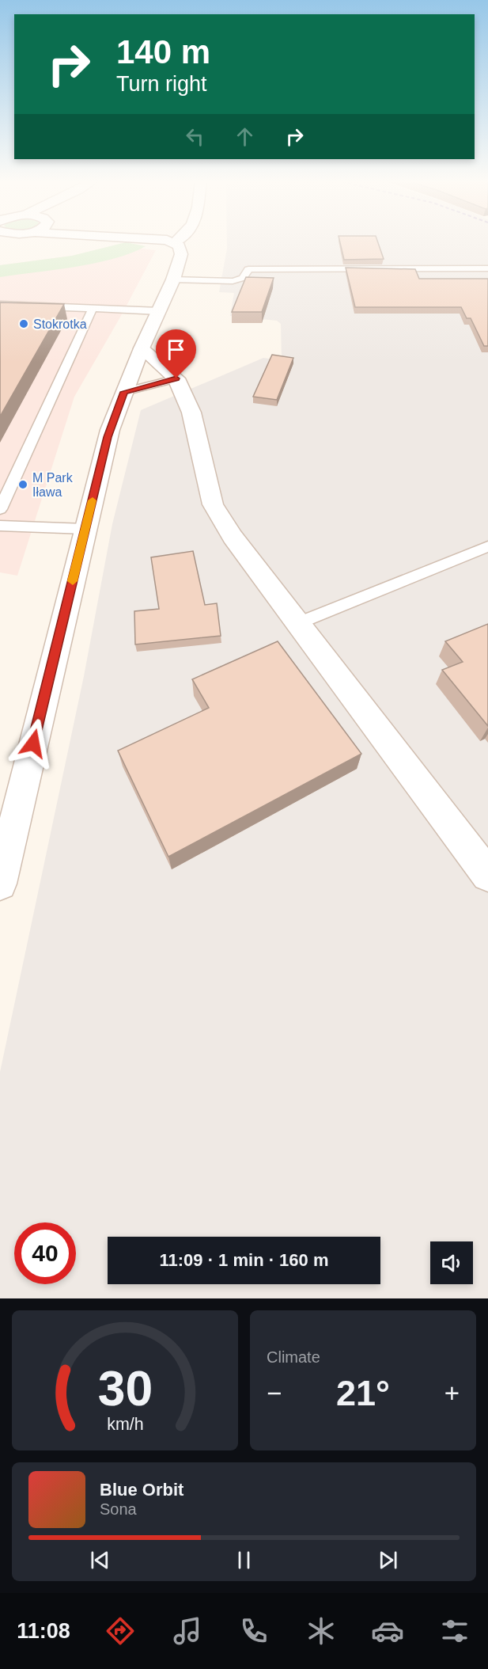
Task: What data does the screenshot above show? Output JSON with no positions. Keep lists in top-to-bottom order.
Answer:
{
  "places": ["Stokrotka", "M Park Iława"],
  "page": {
    "turn": ["140 m", "Turn right"],
    "limit": "40",
    "trip": "11:09 · 1 min · 160 m",
    "tile": "Climate",
    "heat": ["−", "21°", "+"],
    "song": ["Blue Orbit", "Sona"],
    "tabs": "11:08",
    "gauge": ["30", "km/h"]
  }
}
